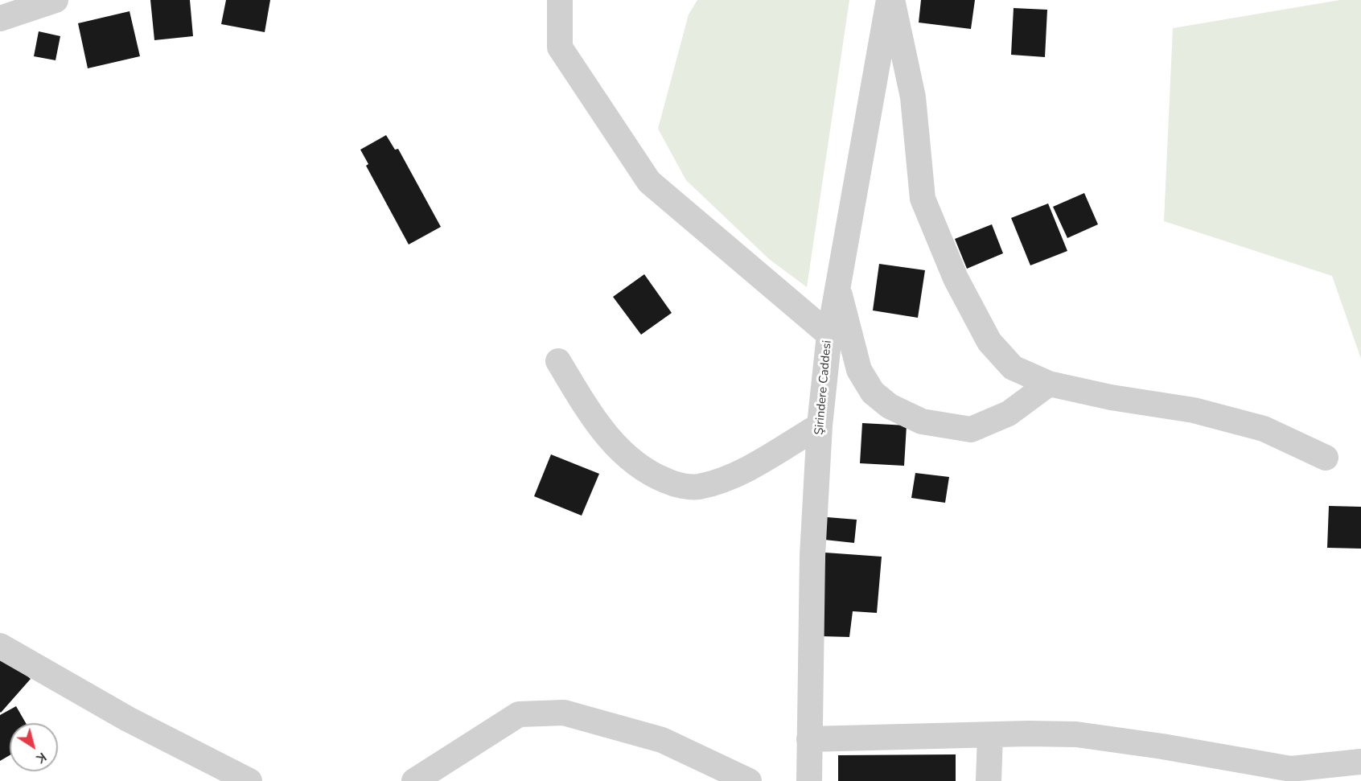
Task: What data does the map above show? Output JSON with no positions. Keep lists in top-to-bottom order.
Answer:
{
  "streets": {
    "street": ["Şirindere Caddesi"]
  },
  "north": "bottom right"
}
